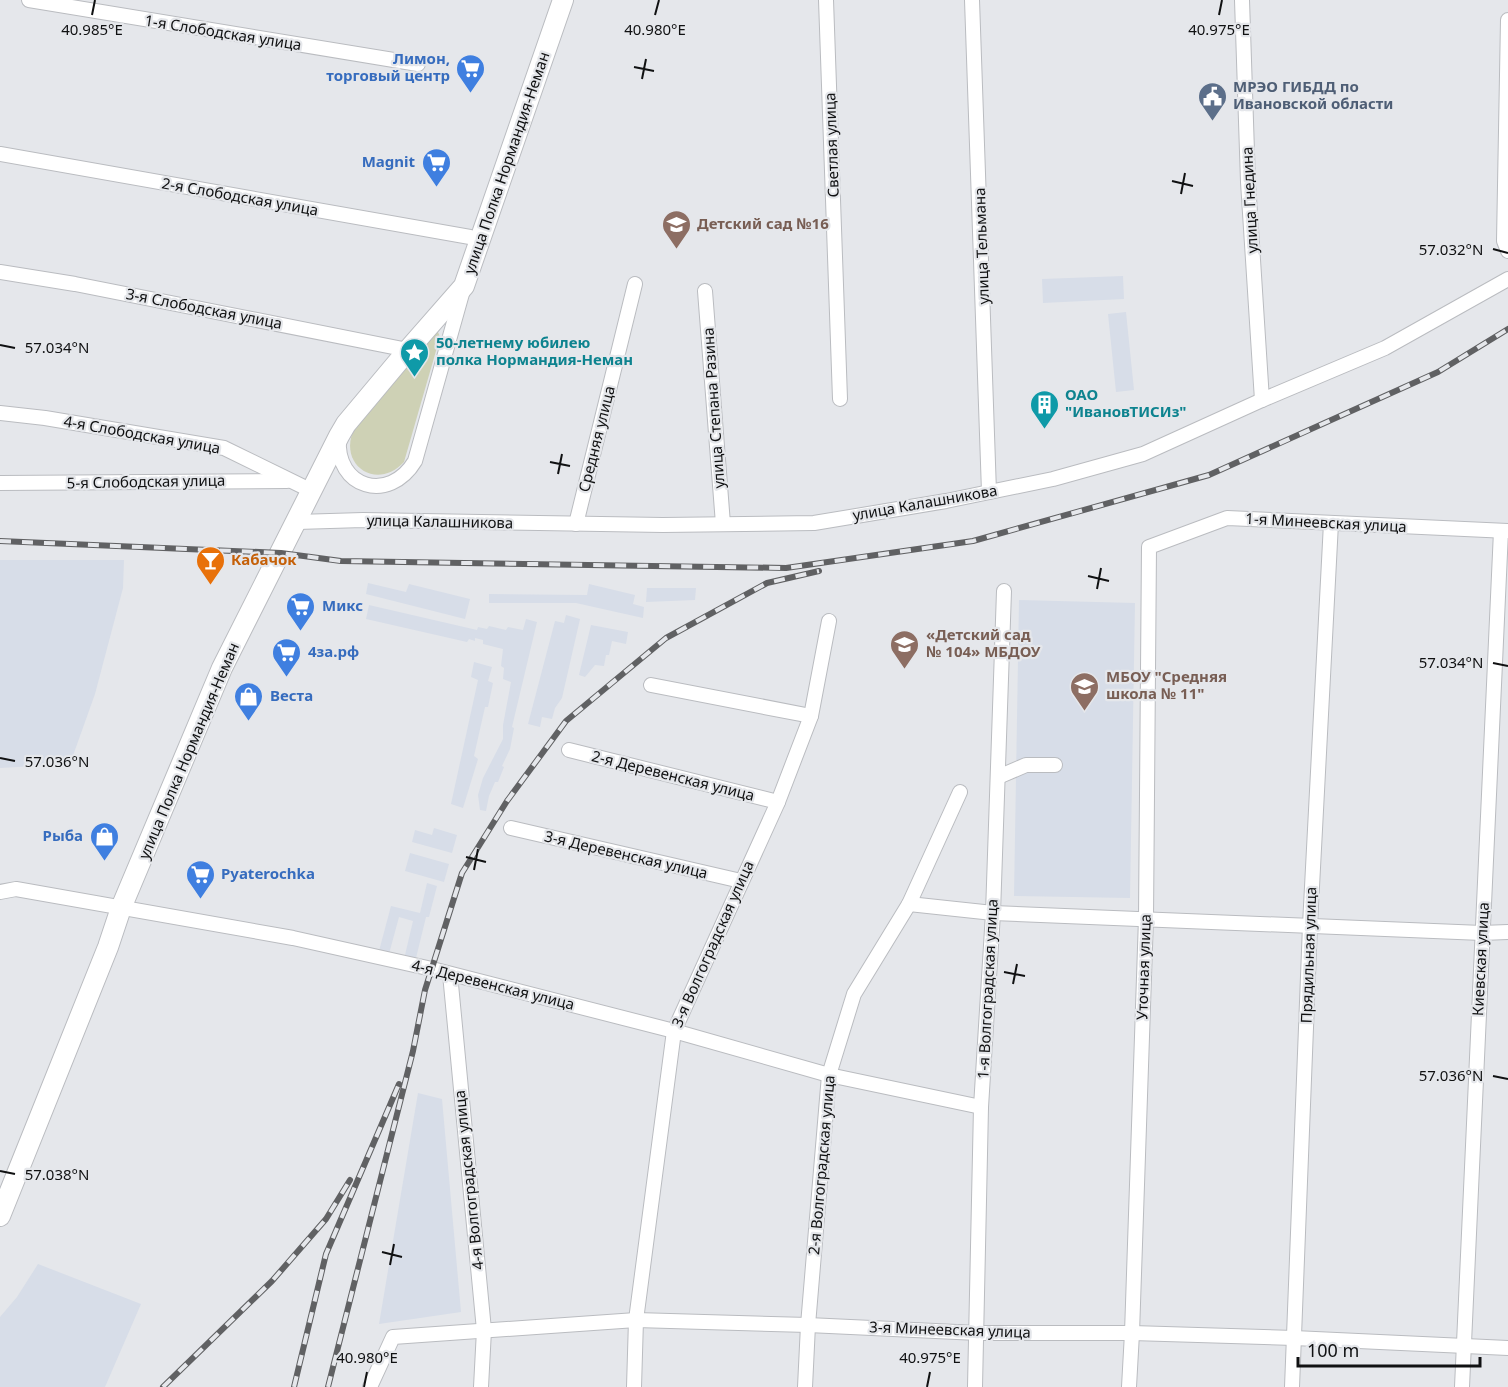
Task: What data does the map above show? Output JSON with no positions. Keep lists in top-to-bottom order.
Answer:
{
  "streets": {
    "street": [
      "1-я Слободская улица",
      "Светлая улица",
      "улица Полка Нормандия-Неман",
      "2-я Слободская улица",
      "улица Гнедина",
      "улица Тельмана",
      "3-я Слободская улица",
      "улица Степана Разина",
      "4-я Слободская улица",
      "Средняя улица",
      "5-я Слободская улица",
      "улица Калашникова",
      "1-я Минеевская улица",
      "2-я Деревенская улица",
      "3-я Деревенская улица",
      "3-я Волгоградская улица",
      "Прядильная улица",
      "Киевская улица",
      "Уточная улица",
      "4-я Деревенская улица",
      "1-я Волгоградская улица",
      "2-я Волгоградская улица",
      "4-я Волгоградская улица",
      "3-я Минеевская улица"
    ]
  },
  "crossings": [
    ["улица Полка Нормандия-Неман", "2-я Слободская улица"],
    ["улица Полка Нормандия-Неман", "3-я Слободская улица"],
    ["улица Полка Нормандия-Неман", "4-я Слободская улица"],
    ["улица Полка Нормандия-Неман", "улица Калашникова"],
    ["улица Полка Нормандия-Неман", "4-я Деревенская улица"],
    ["улица Гнедина", "улица Калашникова"],
    ["улица Тельмана", "улица Калашникова"],
    ["улица Степана Разина", "улица Калашникова"],
    ["4-я Слободская улица", "5-я Слободская улица"],
    ["Средняя улица", "улица Калашникова"],
    ["1-я Минеевская улица", "Прядильная улица"],
    ["1-я Минеевская улица", "Киевская улица"],
    ["1-я Минеевская улица", "Уточная улица"],
    ["2-я Деревенская улица", "3-я Волгоградская улица"],
    ["3-я Деревенская улица", "3-я Волгоградская улица"],
    ["3-я Волгоградская улица", "4-я Деревенская улица"],
    ["3-я Волгоградская улица", "3-я Минеевская улица"],
    ["Прядильная улица", "3-я Минеевская улица"],
    ["Киевская улица", "3-я Минеевская улица"],
    ["Уточная улица", "3-я Минеевская улица"],
    ["4-я Деревенская улица", "1-я Волгоградская улица"],
    ["4-я Деревенская улица", "2-я Волгоградская улица"],
    ["4-я Деревенская улица", "4-я Волгоградская улица"],
    ["1-я Волгоградская улица", "3-я Минеевская улица"],
    ["2-я Волгоградская улица", "3-я Минеевская улица"],
    ["4-я Волгоградская улица", "3-я Минеевская улица"]
  ],
  "places": {
    "supermarket": [
      "Лимон, торговый центр",
      "Magnit",
      "Микс",
      "4за.рф",
      "Pyaterochka"
    ],
    "public building": ["МРЭО ГИБДД по Ивановской области"],
    "school or university": ["Детский сад №16", "«Детский сад № 104» МБДОУ", "МБОУ \"Средняя школа № 11\""],
    "place": ["50-летнему юбилею полка Нормандия-Неман"],
    "building": ["ОАО \"ИвановТИСИз\""],
    "bar": ["Кабачок"],
    "shop": ["Веста", "Рыба"]
  },
  "scale_bar": "100 m",
  "coordinates": [
    "40.985°E",
    "40.980°E",
    "40.975°E",
    "57.032°N",
    "57.034°N",
    "57.036°N",
    "57.038°N"
  ]
}
